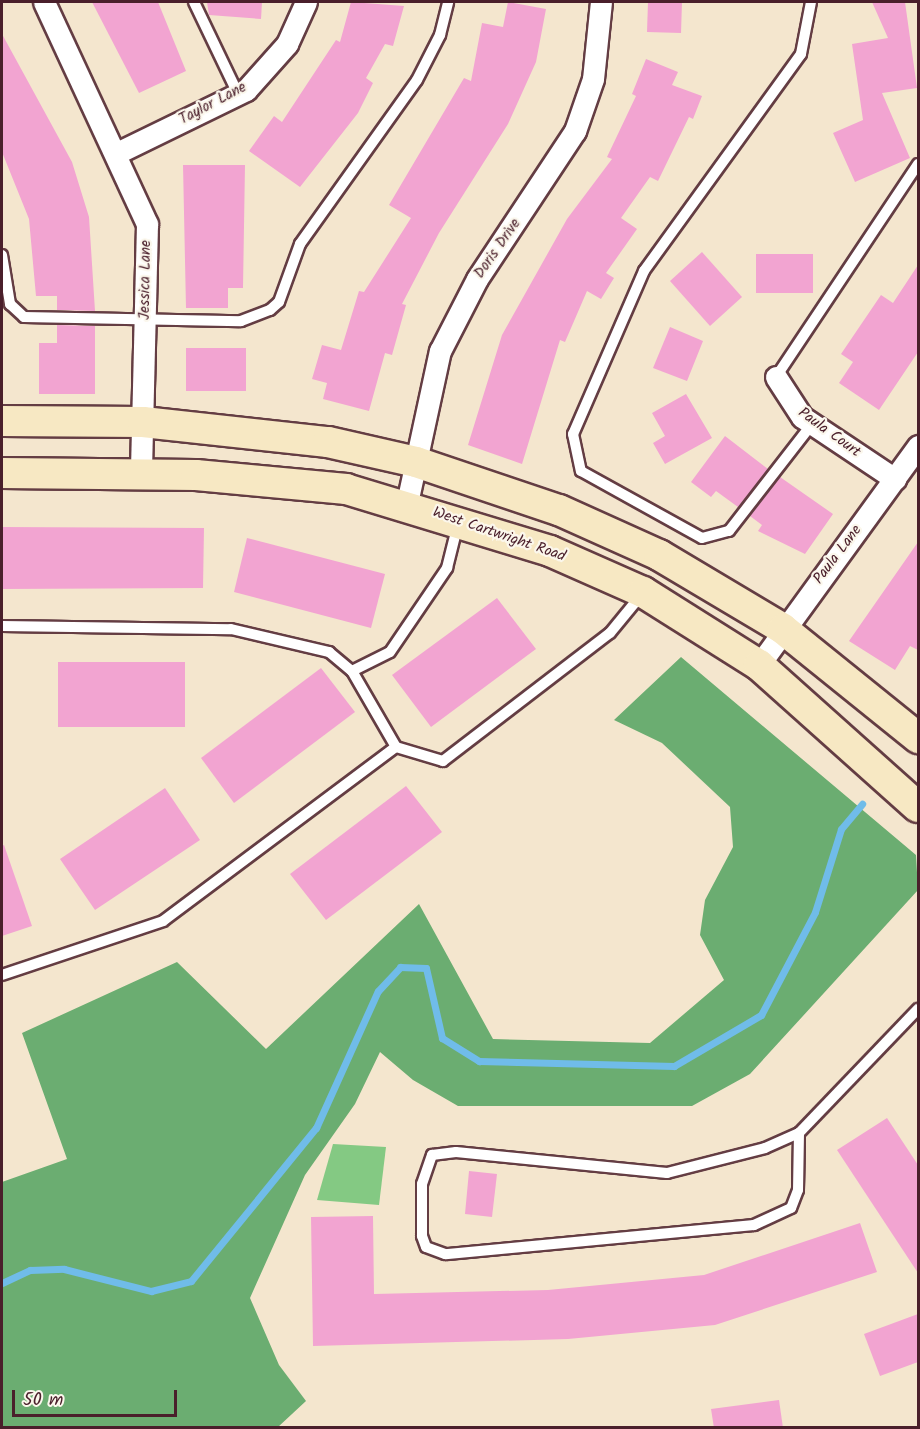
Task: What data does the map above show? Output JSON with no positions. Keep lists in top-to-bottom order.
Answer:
{
  "streets": {
    "main road": ["West Cartwright Road"],
    "street": [
      "Taylor Lane",
      "Doris Drive",
      "Jessica Lane",
      "Paula Court",
      "Paula Lane"
    ]
  },
  "crossings": [
    ["Taylor Lane", "Jessica Lane"],
    ["Doris Drive", "West Cartwright Road"],
    ["Jessica Lane", "West Cartwright Road"],
    ["Paula Court", "Paula Lane"],
    ["West Cartwright Road", "Paula Lane"]
  ],
  "scale_bar": "50 m"
}
